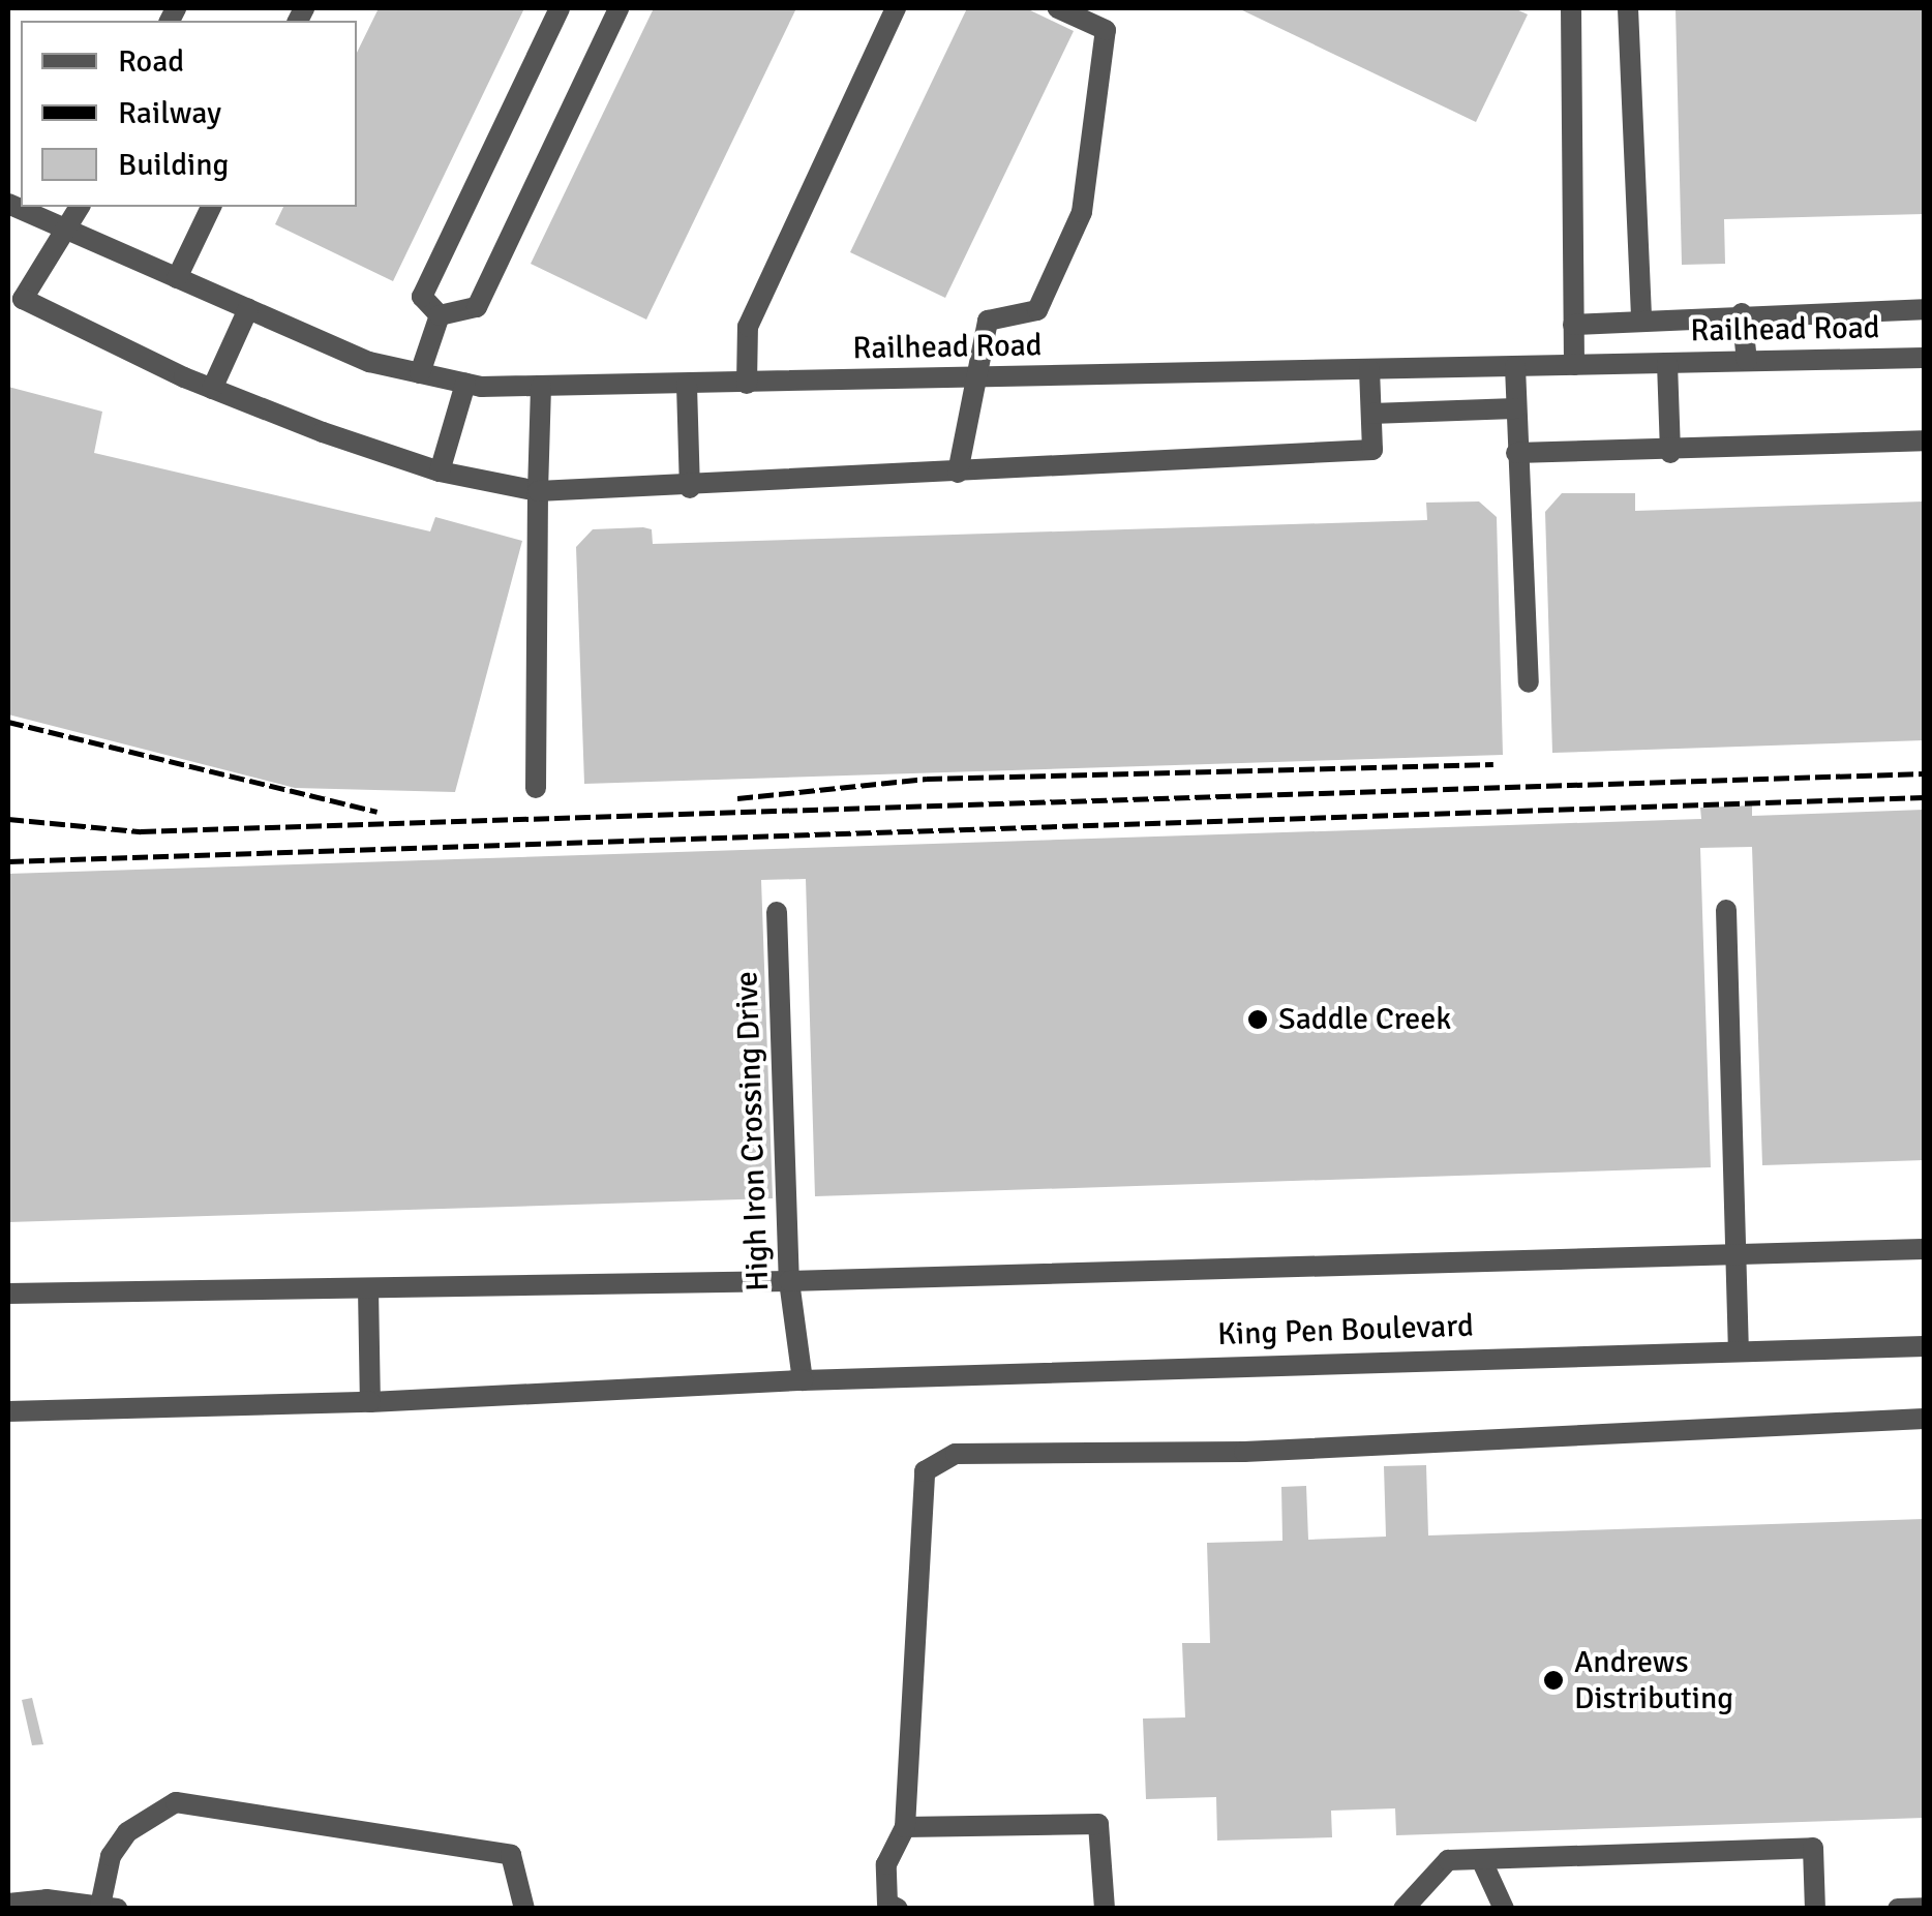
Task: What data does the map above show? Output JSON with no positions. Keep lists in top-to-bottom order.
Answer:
{
  "streets": {
    "street": ["Railhead Road", "High Iron Crossing Drive", "King Pen Boulevard"]
  },
  "crossings": [
    ["High Iron Crossing Drive", "King Pen Boulevard"]
  ],
  "places": ["Saddle Creek", "Andrews Distributing"],
  "legend": ["Road", "Railway", "Building"]
}
